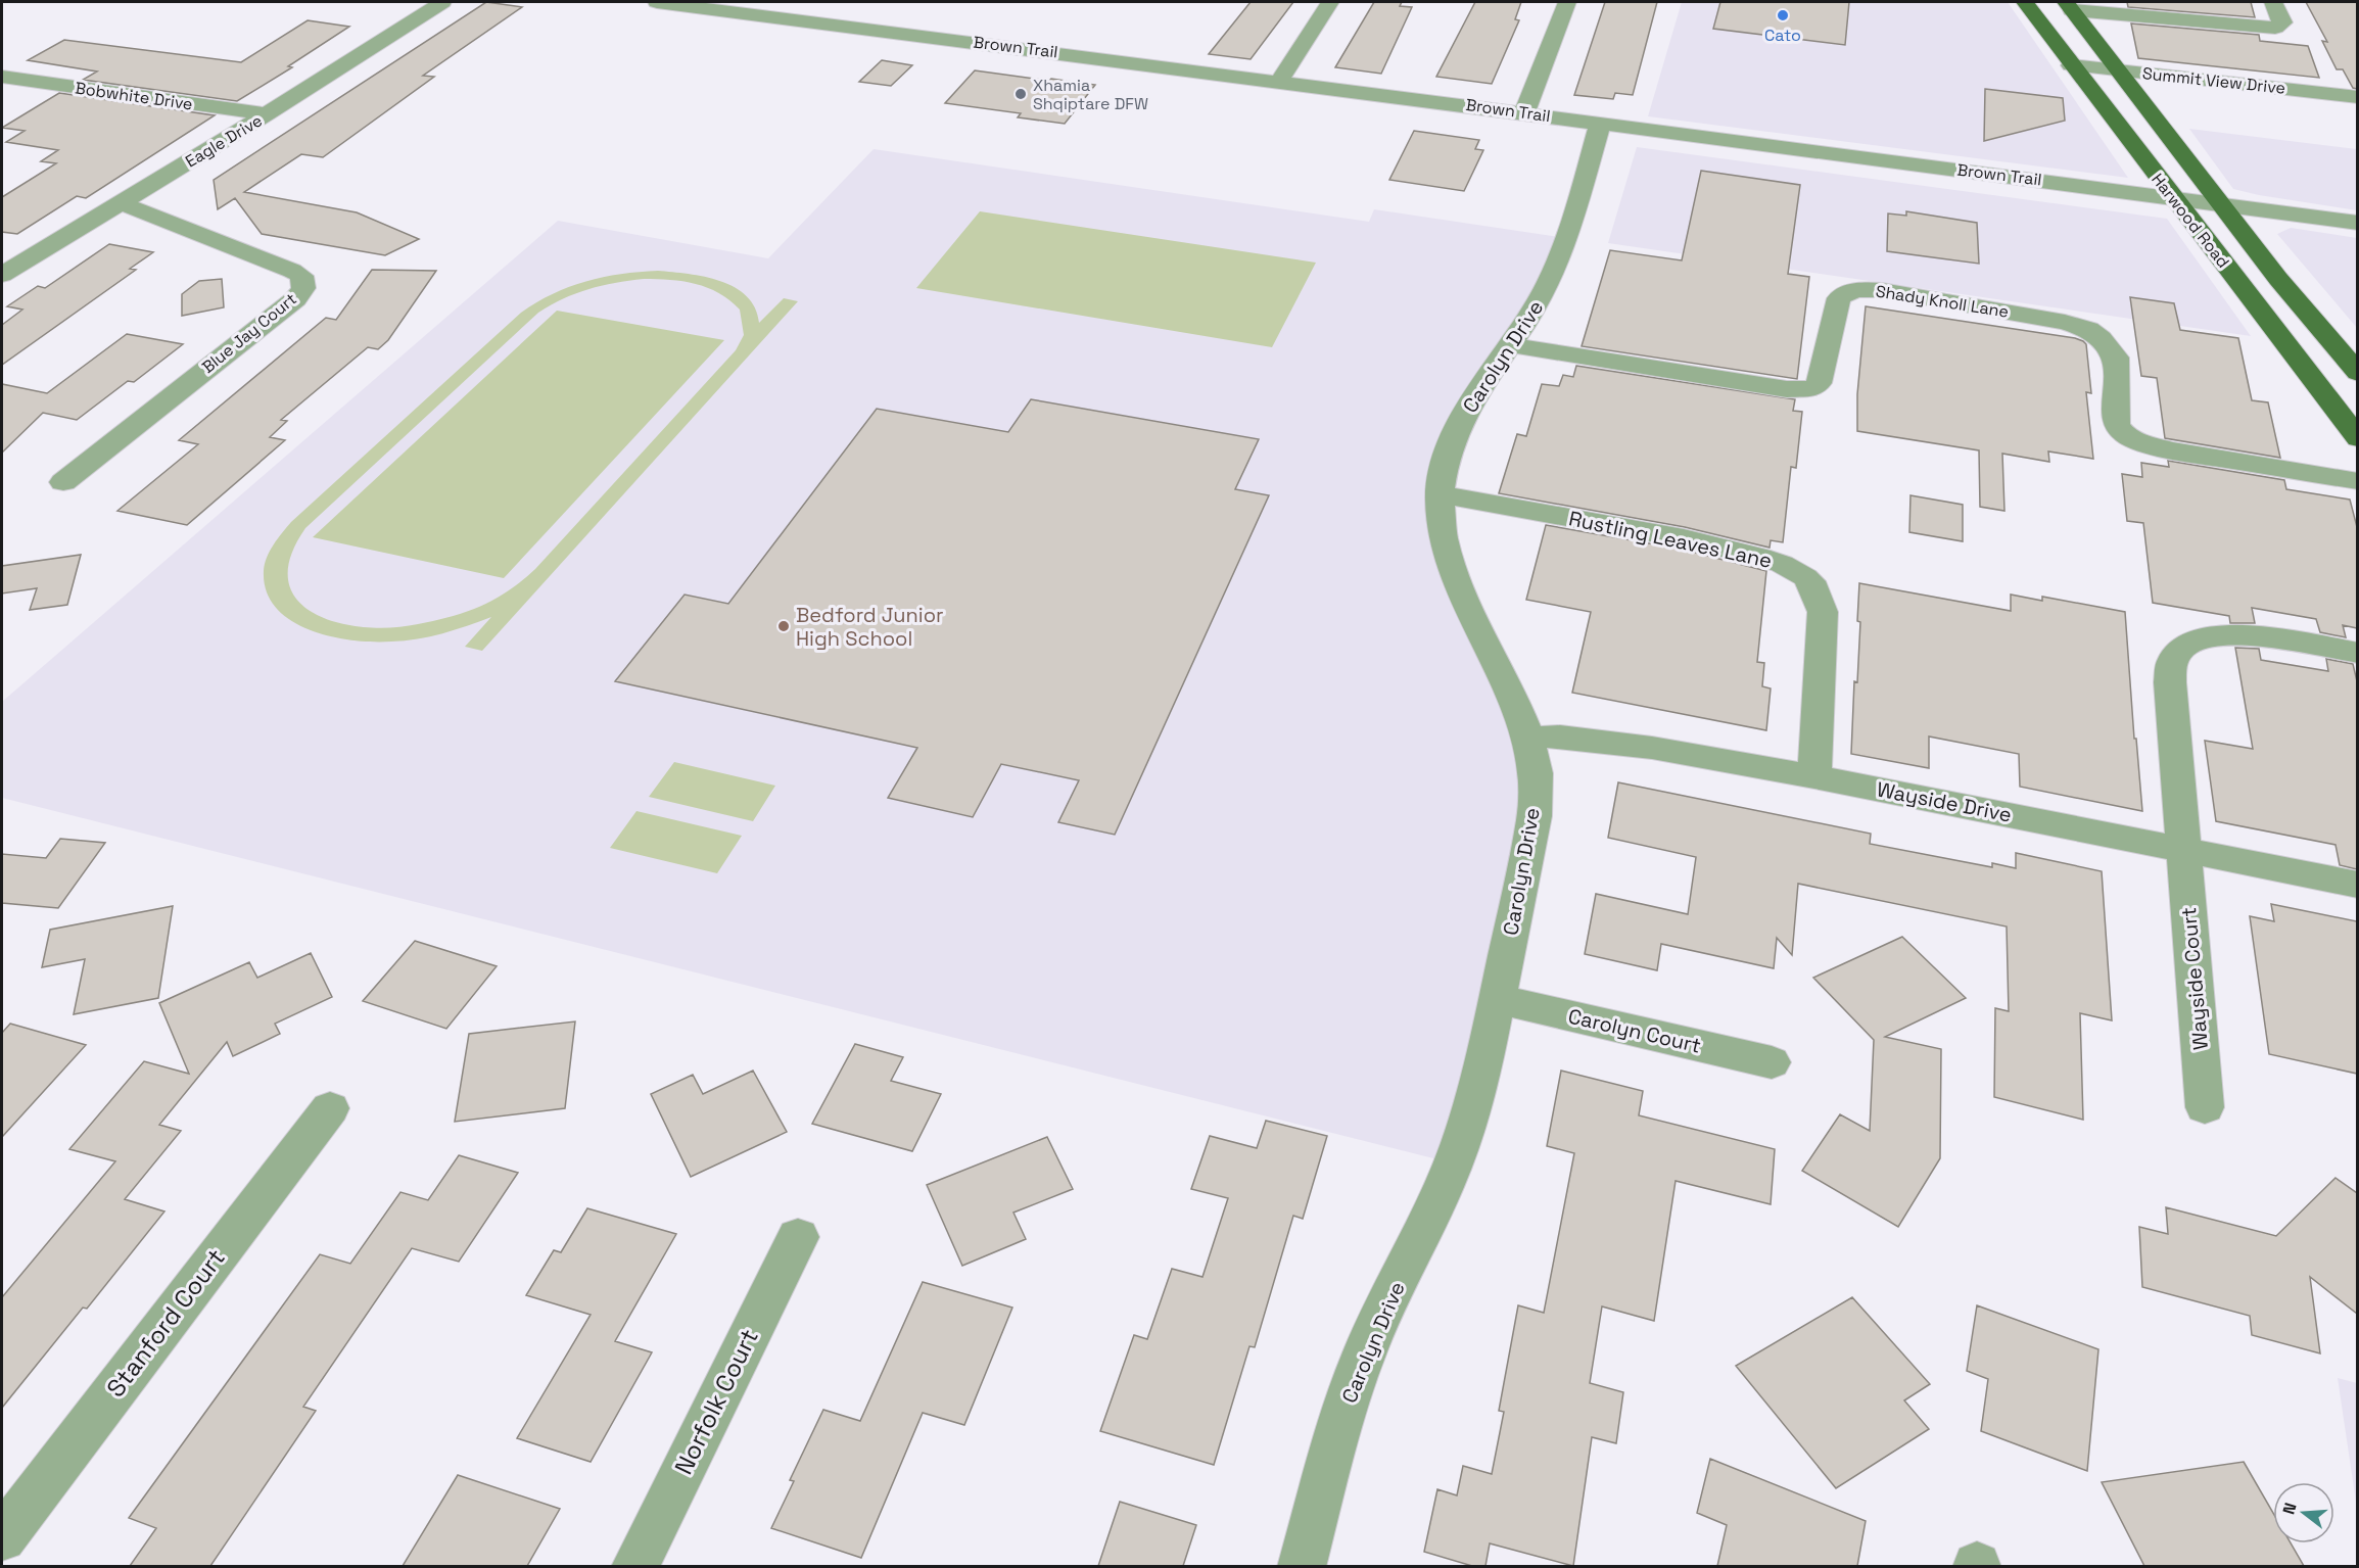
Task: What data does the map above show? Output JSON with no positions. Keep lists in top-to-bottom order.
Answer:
{
  "streets": {
    "main road": ["Harwood Road"],
    "street": [
      "Brown Trail",
      "Summit View Drive",
      "Bobwhite Drive",
      "Eagle Drive",
      "Shady Knoll Lane",
      "Blue Jay Court",
      "Carolyn Drive",
      "Rustling Leaves Lane",
      "Wayside Drive",
      "Wayside Court",
      "Carolyn Court",
      "Stanford Court",
      "Norfolk Court"
    ]
  },
  "crossings": [
    ["Brown Trail", "Harwood Road"],
    ["Brown Trail", "Carolyn Drive"],
    ["Summit View Drive", "Harwood Road"],
    ["Bobwhite Drive", "Eagle Drive"],
    ["Eagle Drive", "Blue Jay Court"],
    ["Shady Knoll Lane", "Carolyn Drive"],
    ["Carolyn Drive", "Rustling Leaves Lane"],
    ["Carolyn Drive", "Wayside Drive"],
    ["Carolyn Drive", "Carolyn Court"],
    ["Rustling Leaves Lane", "Wayside Drive"],
    ["Wayside Drive", "Wayside Court"]
  ],
  "places": ["Cato", "Xhamia Shqiptare DFW", "Bedford Junior High School"],
  "north": "left"
}
